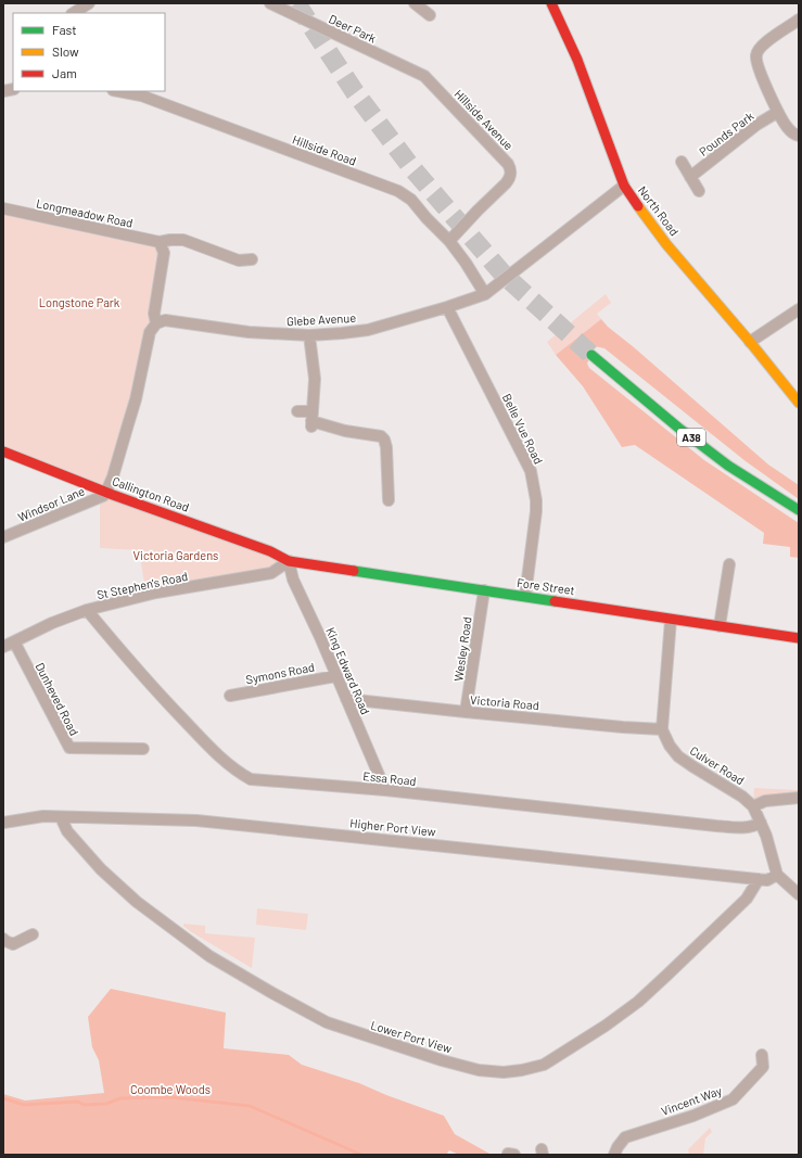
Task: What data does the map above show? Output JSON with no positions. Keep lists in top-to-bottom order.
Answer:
{
  "streets": {
    "main road": [
      "North Road",
      "A38",
      "Callington Road",
      "Fore Street"
    ],
    "street": [
      "Deer Park",
      "Hillside Avenue",
      "Pounds Park",
      "Hillside Road",
      "Longmeadow Road",
      "Glebe Avenue",
      "Belle Vue Road",
      "Windsor Lane",
      "St Stephen's Road",
      "Wesley Road",
      "King Edward Road",
      "Symons Road",
      "Dunheved Road",
      "Victoria Road",
      "Culver Road",
      "Essa Road",
      "Higher Port View",
      "Lower Port View",
      "Vincent Way"
    ]
  },
  "crossings": [
    ["Deer Park", "Hillside Avenue"],
    ["Hillside Avenue", "Hillside Road"],
    ["Hillside Road", "Glebe Avenue"],
    ["North Road", "Glebe Avenue"],
    ["Glebe Avenue", "Belle Vue Road"],
    ["Belle Vue Road", "Fore Street"],
    ["Callington Road", "Windsor Lane"],
    ["Callington Road", "St Stephen's Road"],
    ["Callington Road", "Fore Street"],
    ["Callington Road", "King Edward Road"],
    ["St Stephen's Road", "Fore Street"],
    ["St Stephen's Road", "King Edward Road"],
    ["St Stephen's Road", "Dunheved Road"],
    ["St Stephen's Road", "Essa Road"],
    ["Fore Street", "Wesley Road"],
    ["Fore Street", "King Edward Road"],
    ["Wesley Road", "Victoria Road"],
    ["King Edward Road", "Symons Road"],
    ["King Edward Road", "Victoria Road"],
    ["King Edward Road", "Essa Road"],
    ["Victoria Road", "Culver Road"],
    ["Culver Road", "Essa Road"],
    ["Culver Road", "Higher Port View"],
    ["Higher Port View", "Lower Port View"]
  ],
  "parks": ["Longstone Park", "Victoria Gardens", "Coombe Woods"],
  "legend": ["Fast", "Slow", "Jam"]
}
